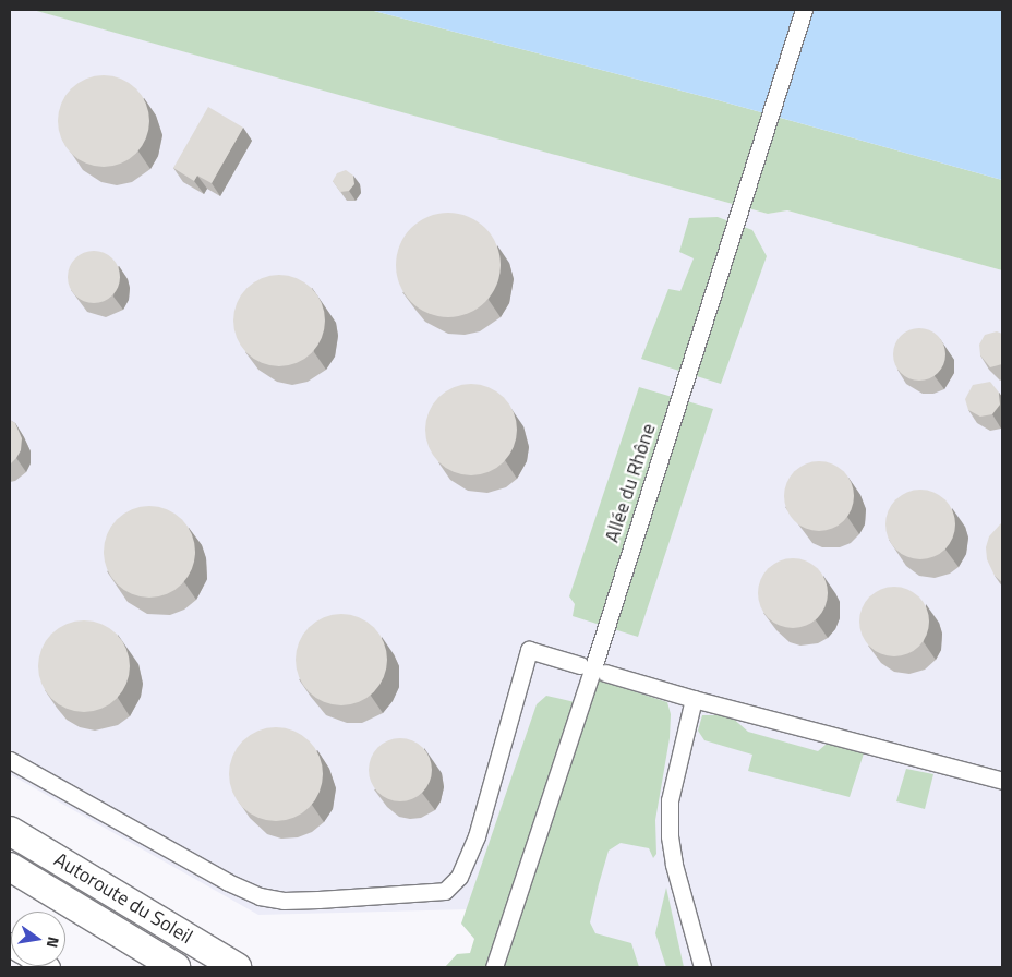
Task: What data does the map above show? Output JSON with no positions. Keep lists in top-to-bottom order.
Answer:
{
  "streets": {
    "highway": ["Autoroute du Soleil"],
    "street": ["Allée du Rhône"]
  },
  "north": "right"
}
